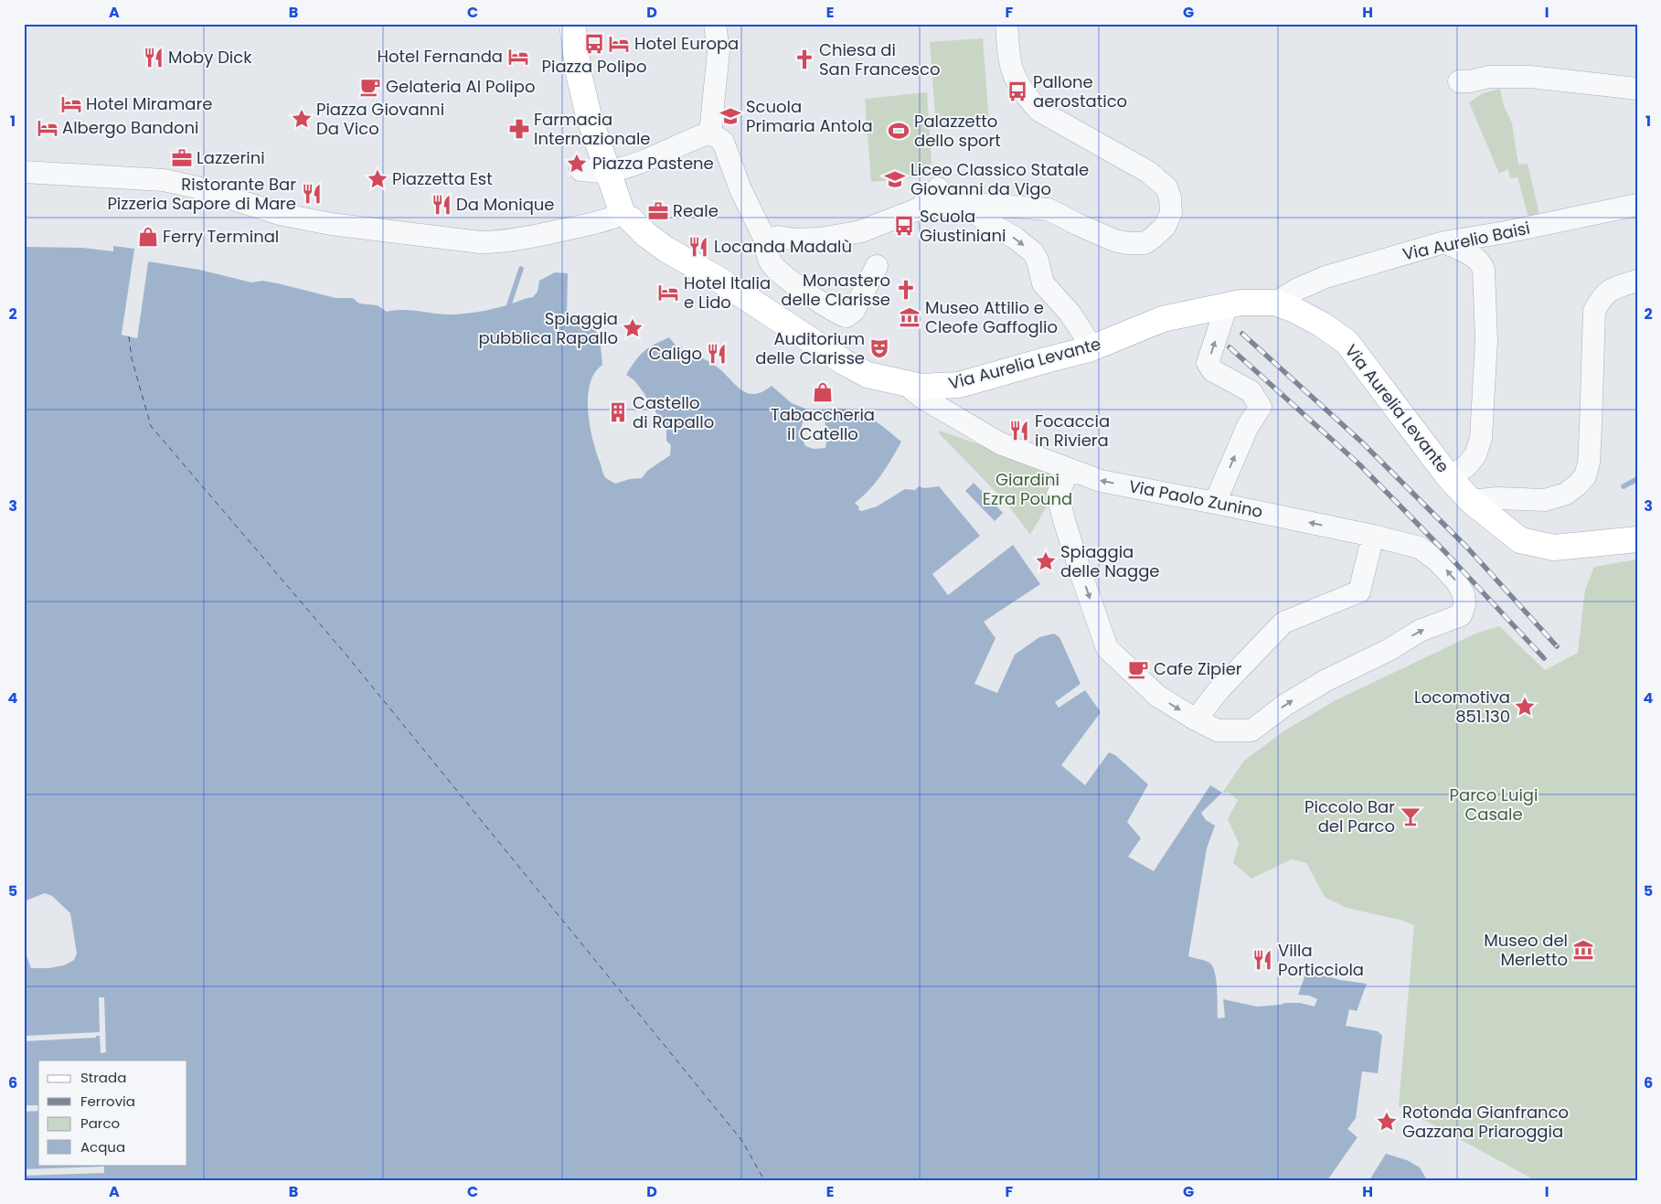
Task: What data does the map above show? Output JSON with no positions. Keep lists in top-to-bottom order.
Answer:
{
  "streets": {
    "main road": ["Via Aurelia Levante"],
    "street": ["Via Aurelio Baisi", "Via Paolo Zunino"]
  },
  "crossings": [
    ["Via Aurelio Baisi", "Via Aurelia Levante"],
    ["Via Aurelia Levante", "Via Paolo Zunino"]
  ],
  "parks": ["Giardini Ezra Pound", "Parco Luigi Casale"],
  "places": {
    "bus stop": ["Piazza Polipo", "Pallone aerostatico", "Scuola Giustiniani"],
    "hotel": [
      "Hotel Europa",
      "Hotel Fernanda",
      "Hotel Miramare",
      "Albergo Bandoni",
      "Hotel Italia e Lido"
    ],
    "restaurant": [
      "Moby Dick",
      "Ristorante Bar Pizzeria Sapore di Mare",
      "Da Monique",
      "Locanda Madalù",
      "Caligo",
      "Focaccia in Riviera",
      "Villa Porticciola"
    ],
    "church": ["Chiesa di San Francesco", "Monastero delle Clarisse"],
    "cafe": ["Gelateria Al Polipo", "Cafe Zipier"],
    "school or university": ["Scuola Primaria Antola", "Liceo Classico Statale Giovanni da Vigo"],
    "place": [
      "Piazza Giovanni Da Vico",
      "Piazza Pastene",
      "Piazzetta Est",
      "Spiaggia pubblica Rapallo",
      "Spiaggia delle Nagge",
      "Locomotiva 851.130",
      "Rotonda Gianfranco Gazzana Priaroggia"
    ],
    "pharmacy": ["Farmacia Internazionale"],
    "sports": ["Palazzetto dello sport"],
    "office": ["Lazzerini", "Reale"],
    "shop": ["Ferry Terminal", "Tabaccheria il Catello"],
    "museum": ["Museo Attilio e Cleofe Gaffoglio", "Museo del Merletto"],
    "theatre": ["Auditorium delle Clarisse"],
    "building": ["Castello di Rapallo"],
    "bar": ["Piccolo Bar del Parco"]
  },
  "legend": [
    "Strada",
    "Ferrovia",
    "Parco",
    "Acqua"
  ],
  "grid": {
    "columns": [
      "A",
      "B",
      "C",
      "D",
      "E",
      "F",
      "G",
      "H",
      "I"
    ],
    "rows": [
      "1",
      "2",
      "3",
      "4",
      "5",
      "6"
    ]
  }
}
